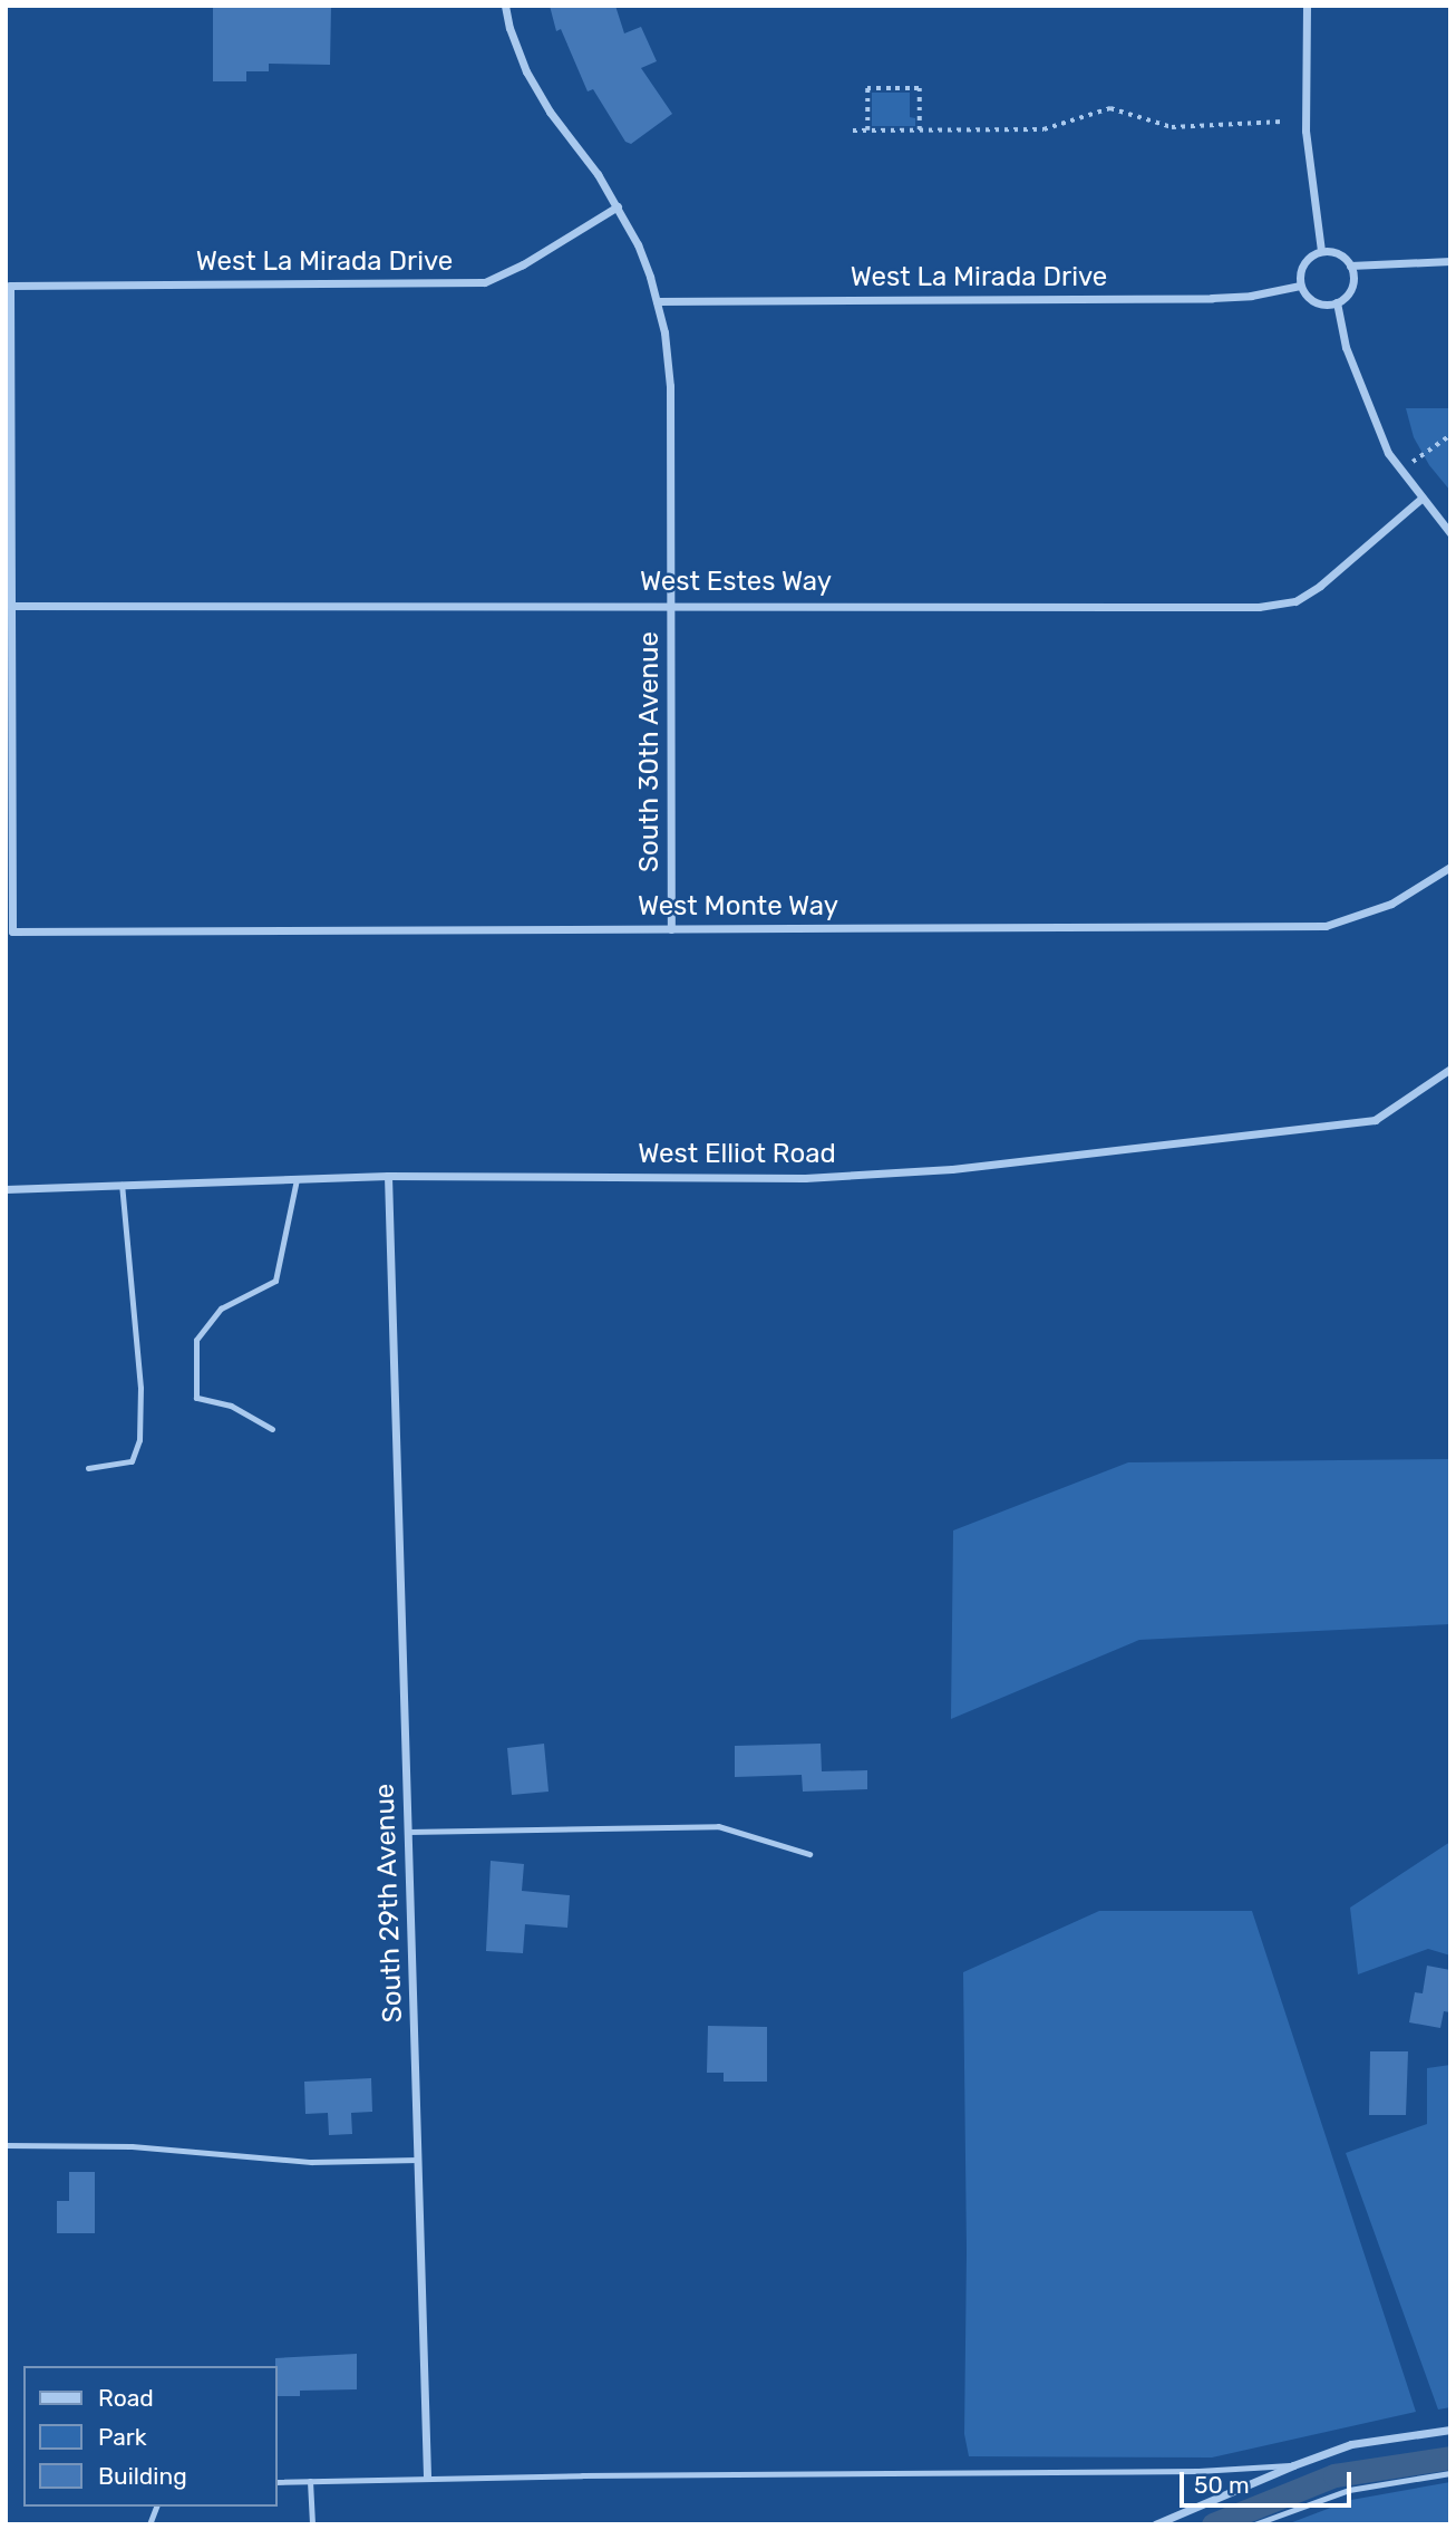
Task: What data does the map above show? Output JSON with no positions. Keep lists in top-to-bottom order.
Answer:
{
  "streets": {
    "street": [
      "West La Mirada Drive",
      "West Estes Way",
      "South 30th Avenue",
      "West Monte Way",
      "West Elliot Road",
      "South 29th Avenue"
    ]
  },
  "crossings": [
    ["West La Mirada Drive", "West Estes Way"],
    ["West La Mirada Drive", "South 30th Avenue"],
    ["West La Mirada Drive", "West Monte Way"],
    ["West Estes Way", "South 30th Avenue"],
    ["West Estes Way", "West Monte Way"],
    ["South 30th Avenue", "West Monte Way"],
    ["West Elliot Road", "South 29th Avenue"]
  ],
  "legend": ["Road", "Park", "Building"],
  "scale_bar": "50 m"
}
